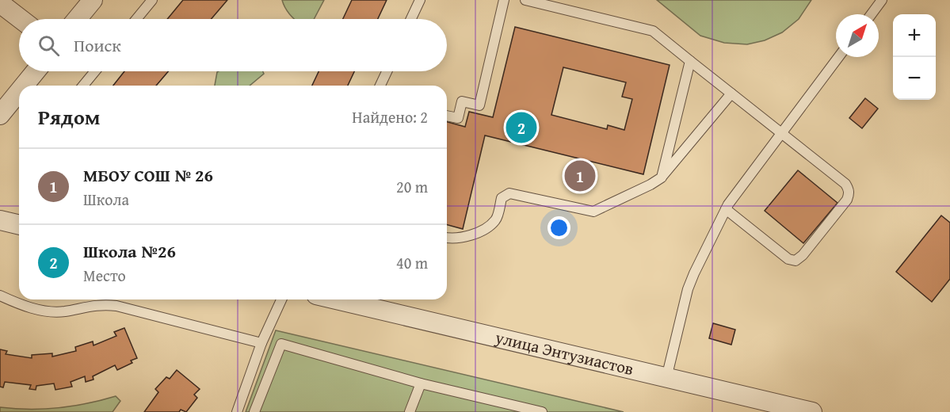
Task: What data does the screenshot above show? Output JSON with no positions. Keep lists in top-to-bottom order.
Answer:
{
  "streets": {
    "street": ["улица Энтузиастов"]
  },
  "north": "top right",
  "page": {
    "map_buttons": ["+", "−"],
    "search": "Поиск",
    "heading": ["Рядом", "Найдено: 2"],
    "pins": ["2", "1"],
    "list": [
      {
        "mark": "1",
        "name": "МБОУ СОШ № 26",
        "note": "Школа",
        "value": "20 m"
      },
      {
        "mark": "2",
        "name": "Школа №26",
        "note": "Место",
        "value": "40 m"
      }
    ]
  }
}
